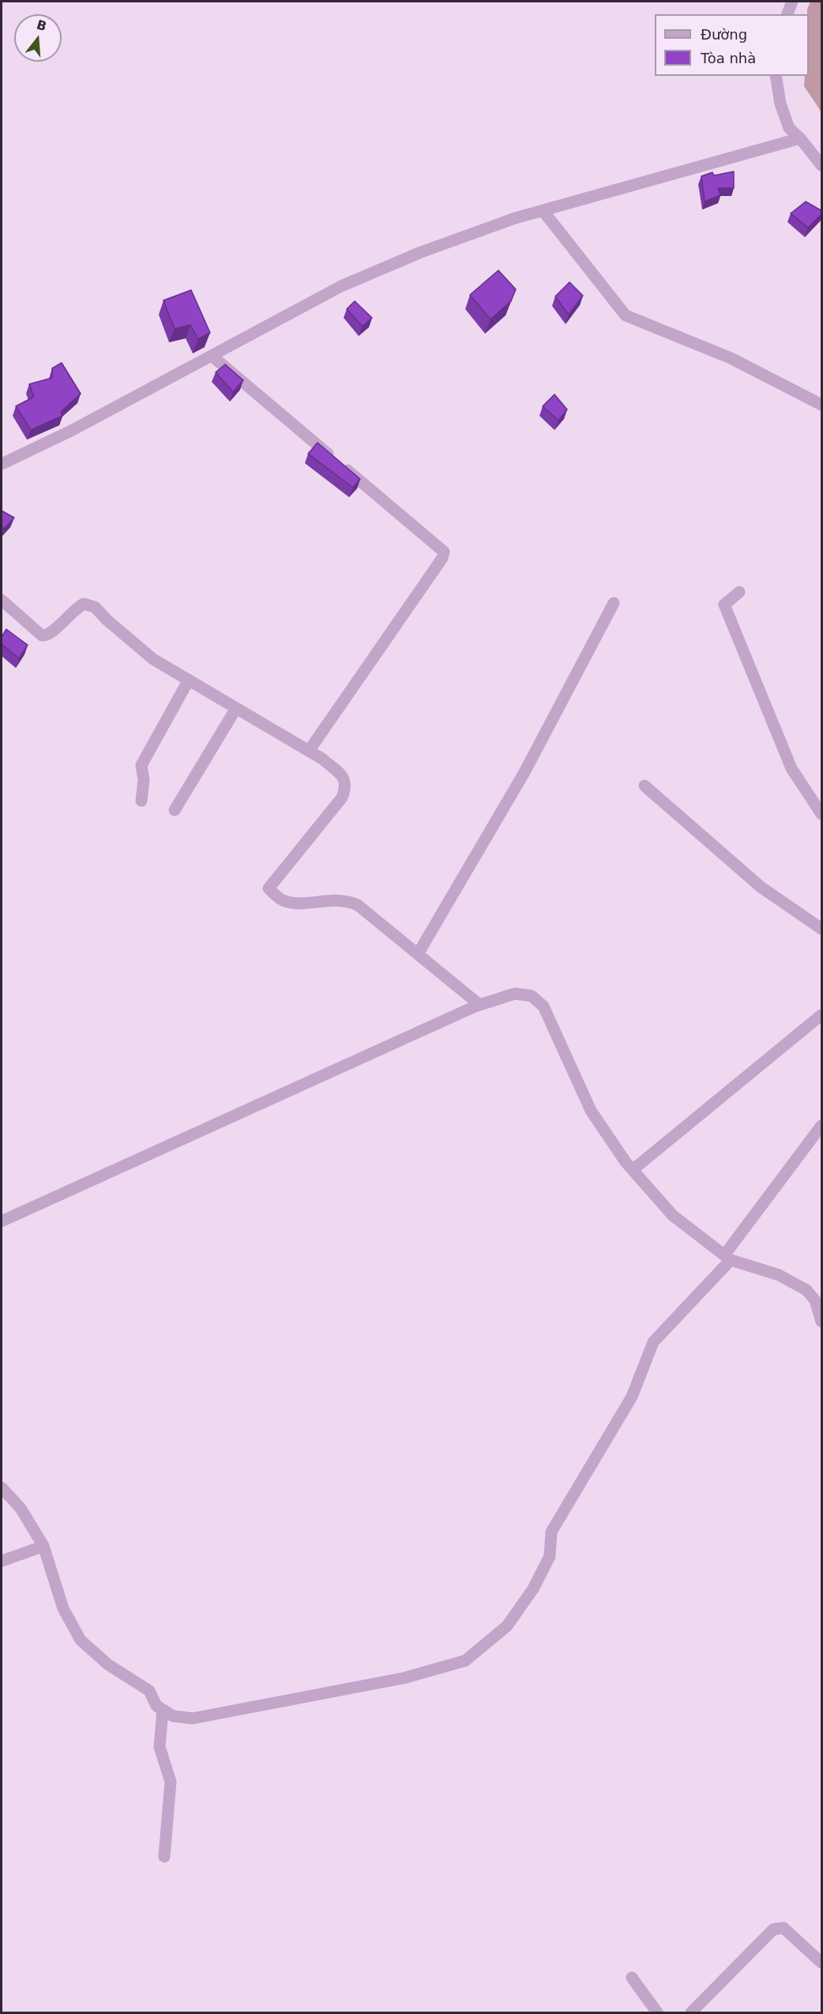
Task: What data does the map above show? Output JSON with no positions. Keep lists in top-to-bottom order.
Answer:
{
  "legend": ["Đường", "Tòa nhà"],
  "north": "top"
}
